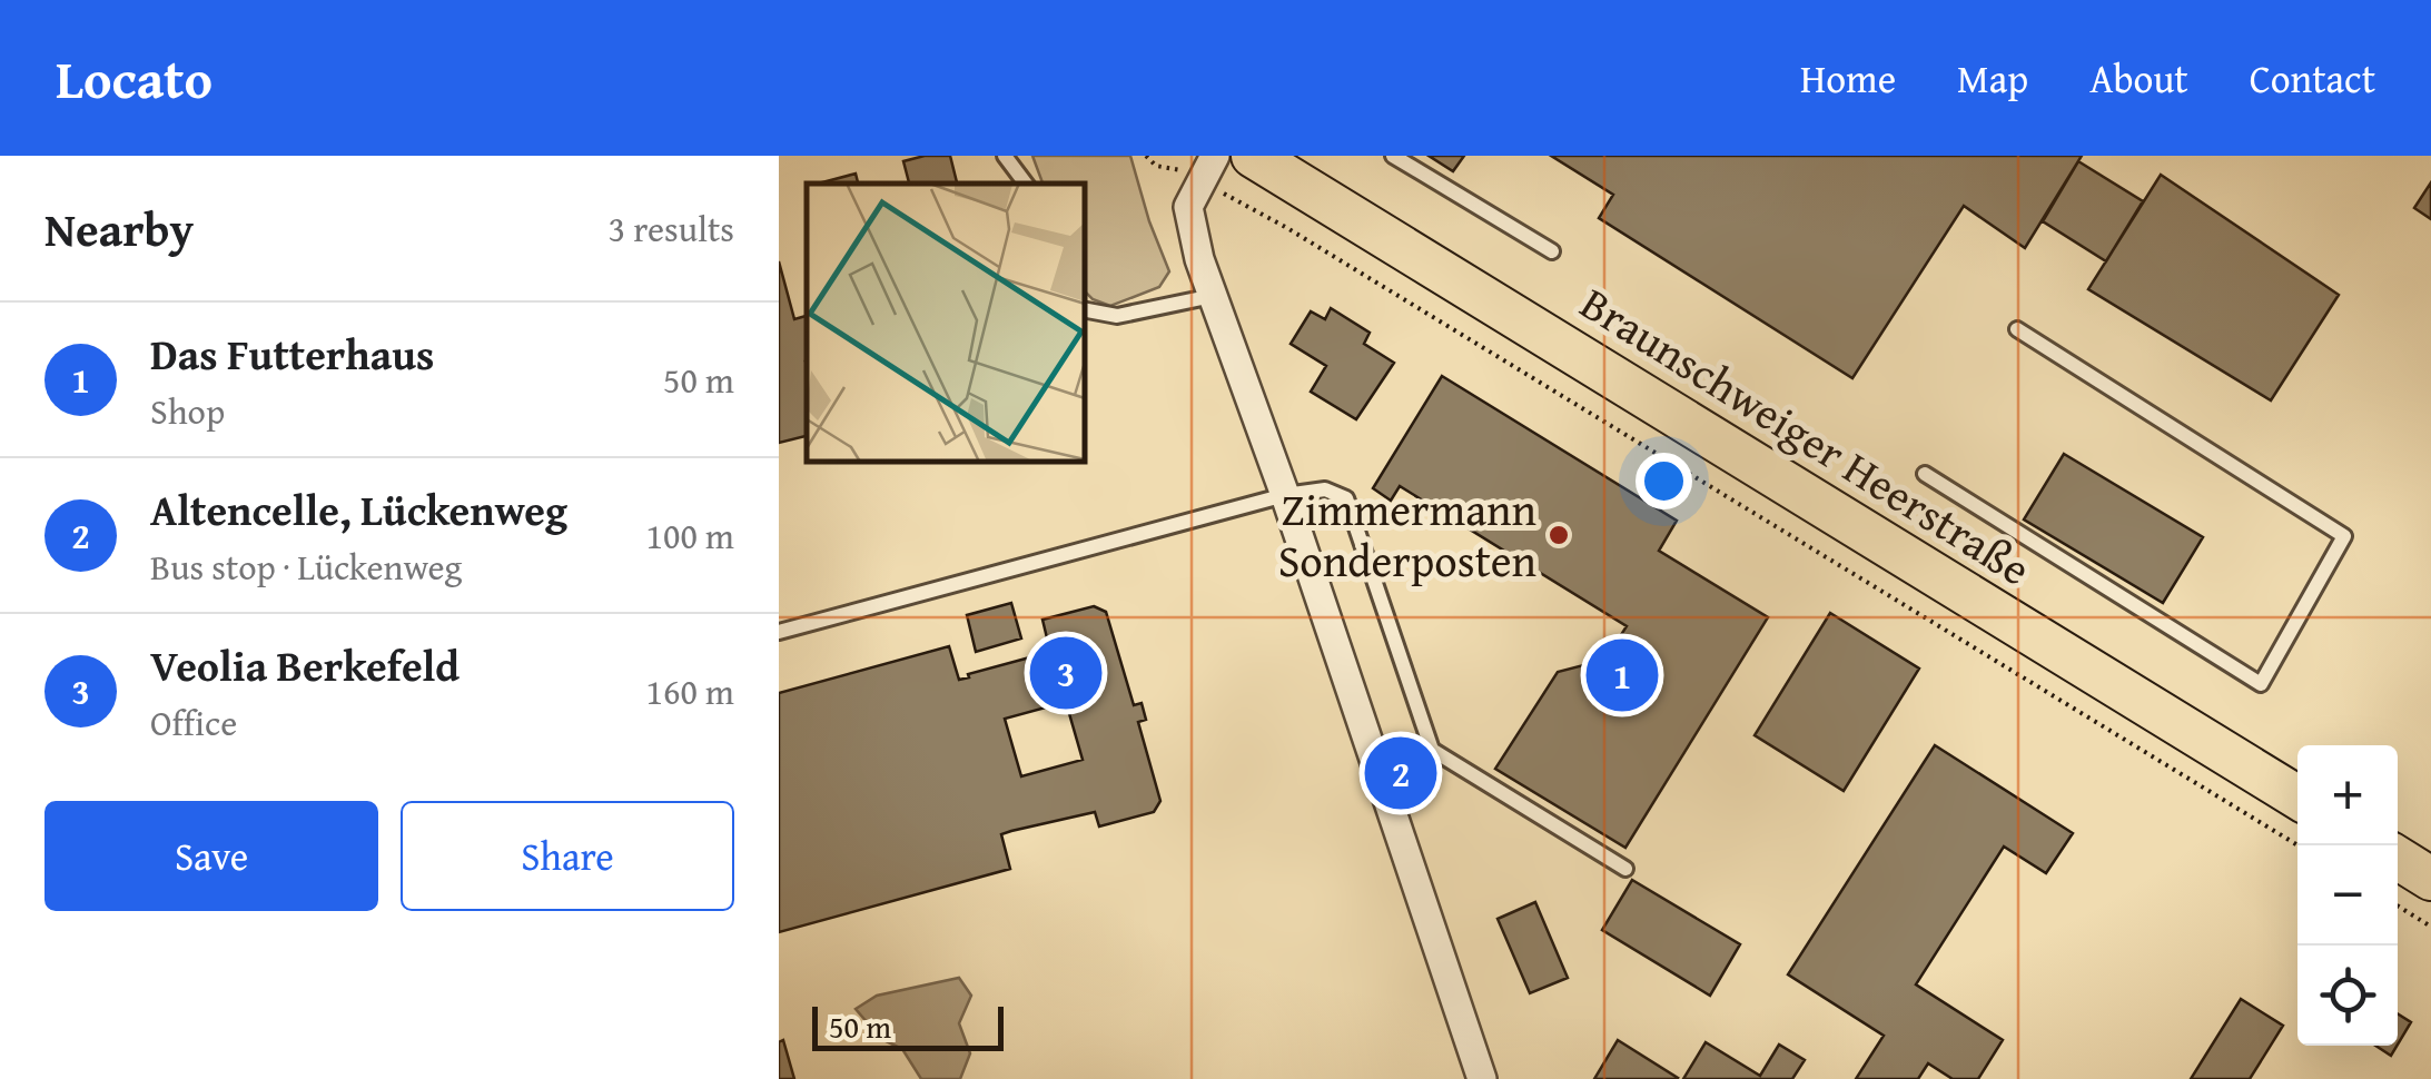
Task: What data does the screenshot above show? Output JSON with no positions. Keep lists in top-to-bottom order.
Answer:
{
  "streets": {
    "main road": ["Braunschweiger Heerstraße"]
  },
  "places": ["Zimmermann Sonderposten"],
  "scale_bar": "50 m",
  "page": {
    "header": "Locato",
    "nav": [
      "Home",
      "Map",
      "About",
      "Contact"
    ],
    "heading": ["Nearby", "3 results"],
    "list": [
      {
        "mark": "1",
        "name": "Das Futterhaus",
        "note": "Shop",
        "value": "50 m"
      },
      {
        "mark": "2",
        "name": "Altencelle, Lückenweg",
        "note": "Bus stop · Lückenweg",
        "value": "100 m"
      },
      {
        "mark": "3",
        "name": "Veolia Berkefeld",
        "note": "Office",
        "value": "160 m"
      }
    ],
    "pins": ["3", "1", "2"],
    "map_buttons": ["+", "−"],
    "buttons": ["Save", "Share"],
    "scale": "50 m"
  }
}
